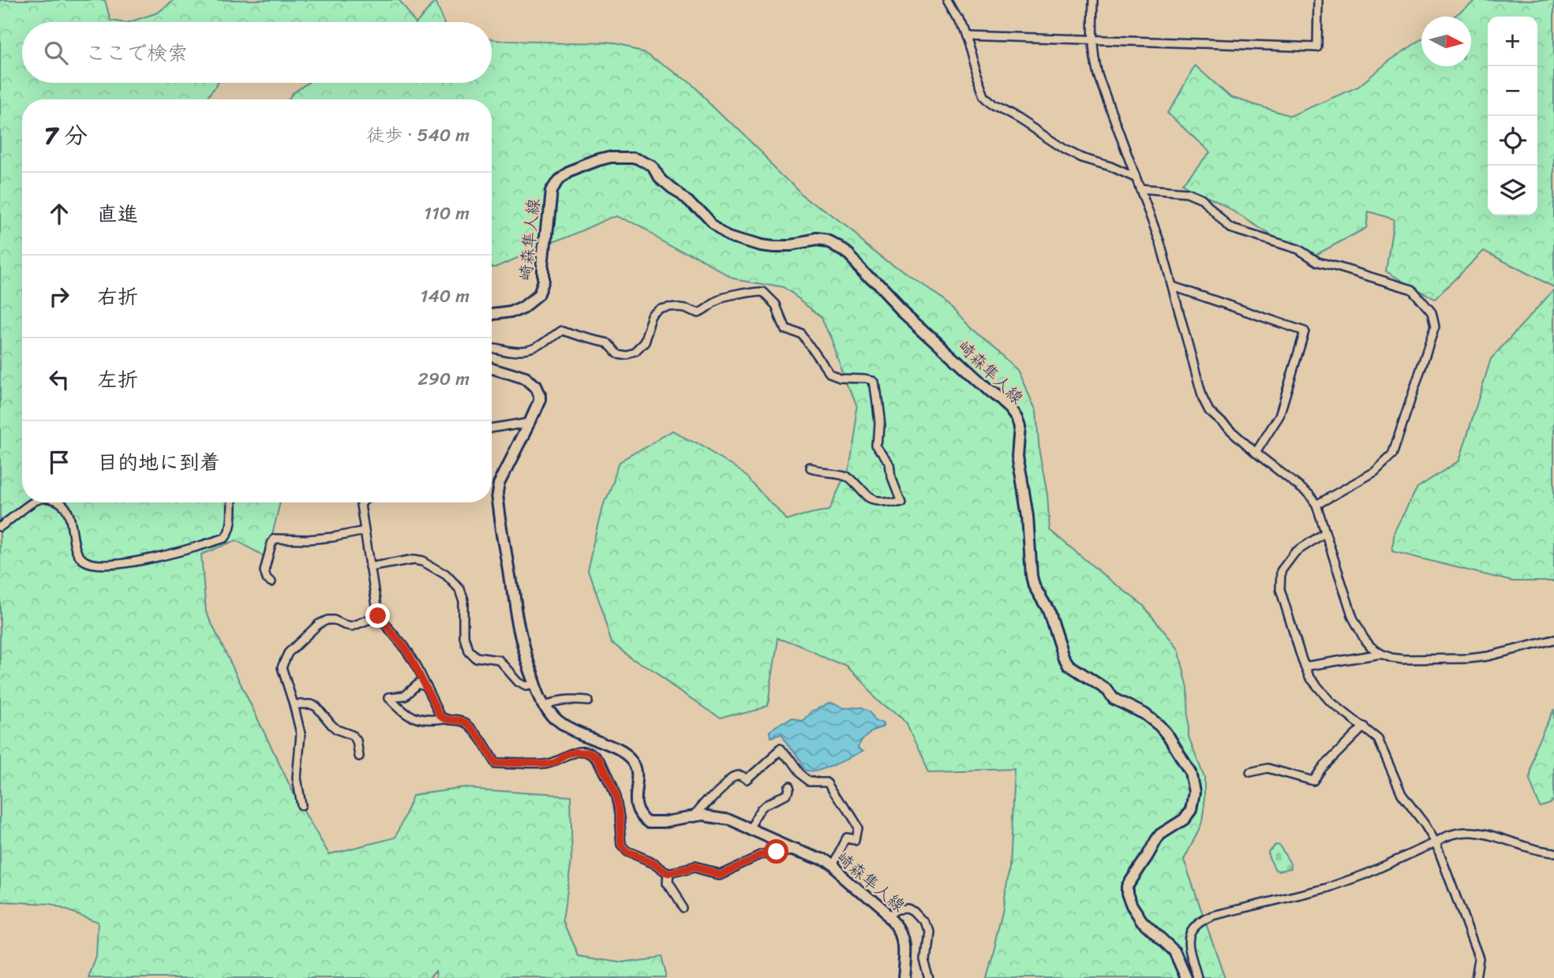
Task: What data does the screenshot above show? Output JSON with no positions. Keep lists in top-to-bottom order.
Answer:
{
  "streets": {
    "main road": ["崎森隼人線"]
  },
  "north": "right",
  "page": {
    "map_buttons": ["+", "−"],
    "search": "ここで検索",
    "heading": ["7 分", "徒歩 · 540 m"],
    "list": [
      ["直進", "110 m"],
      ["右折", "140 m"],
      ["左折", "290 m"],
      "目的地に到着"
    ]
  }
}
